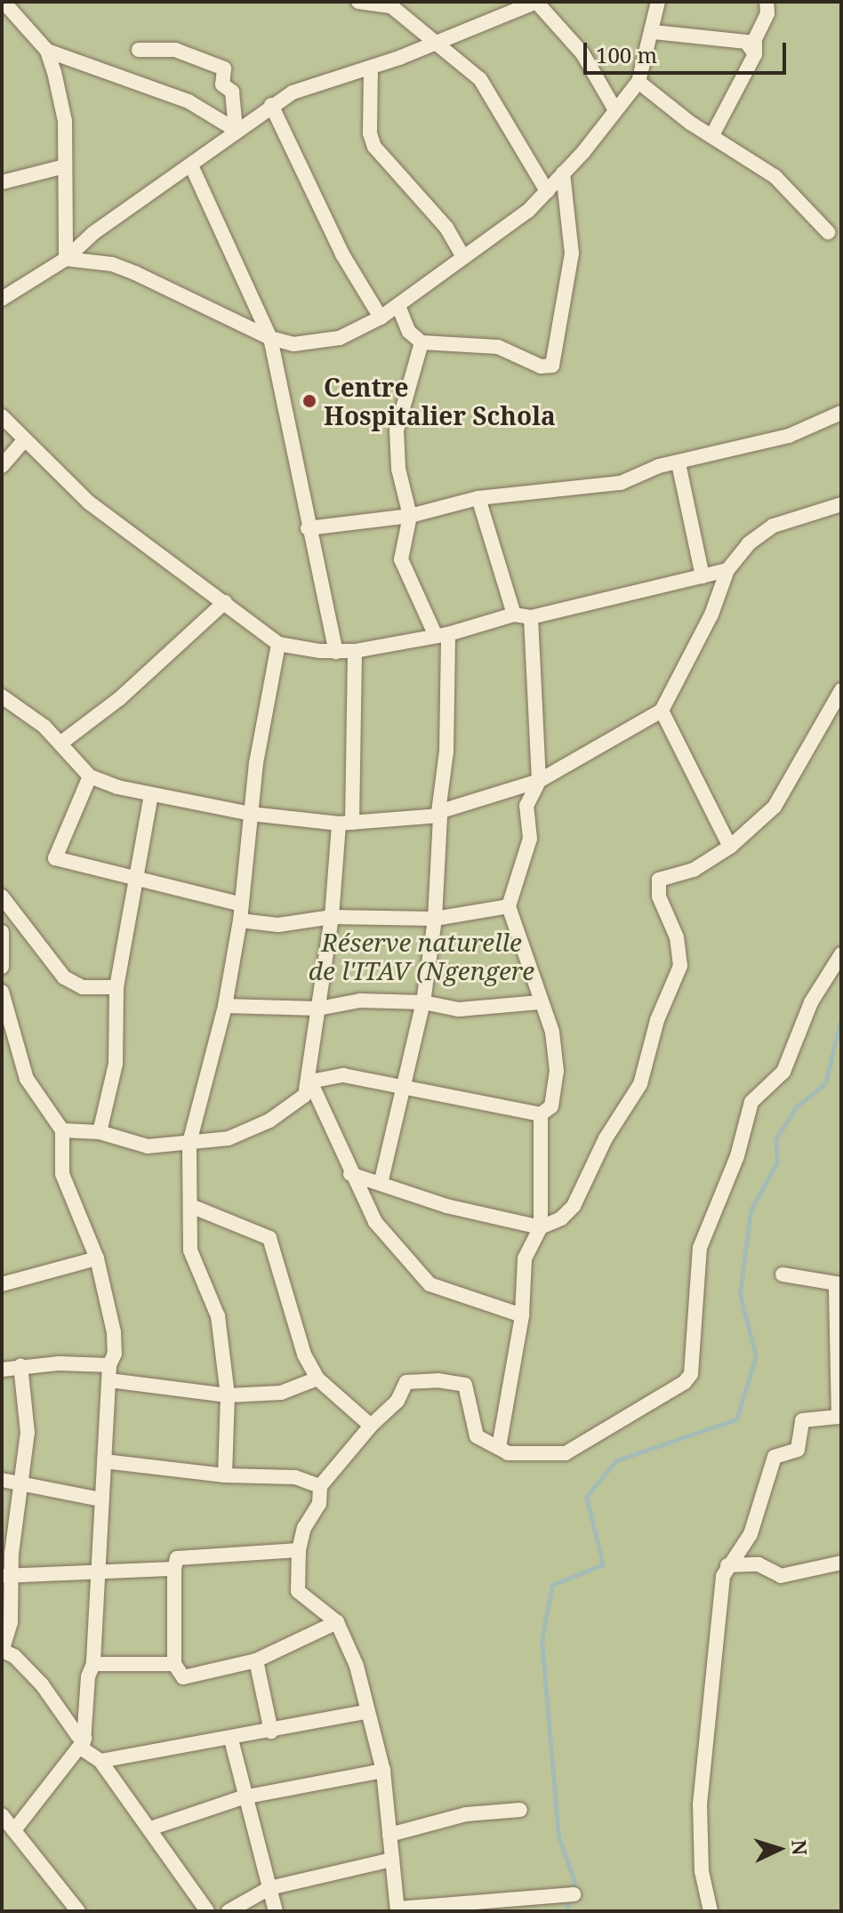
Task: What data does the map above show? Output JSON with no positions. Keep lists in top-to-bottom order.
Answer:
{
  "parks": ["Réserve naturelle de l'ITAV (Ngengere"],
  "places": ["Centre Hospitalier Schola"],
  "scale_bar": "100 m",
  "north": "right"
}
